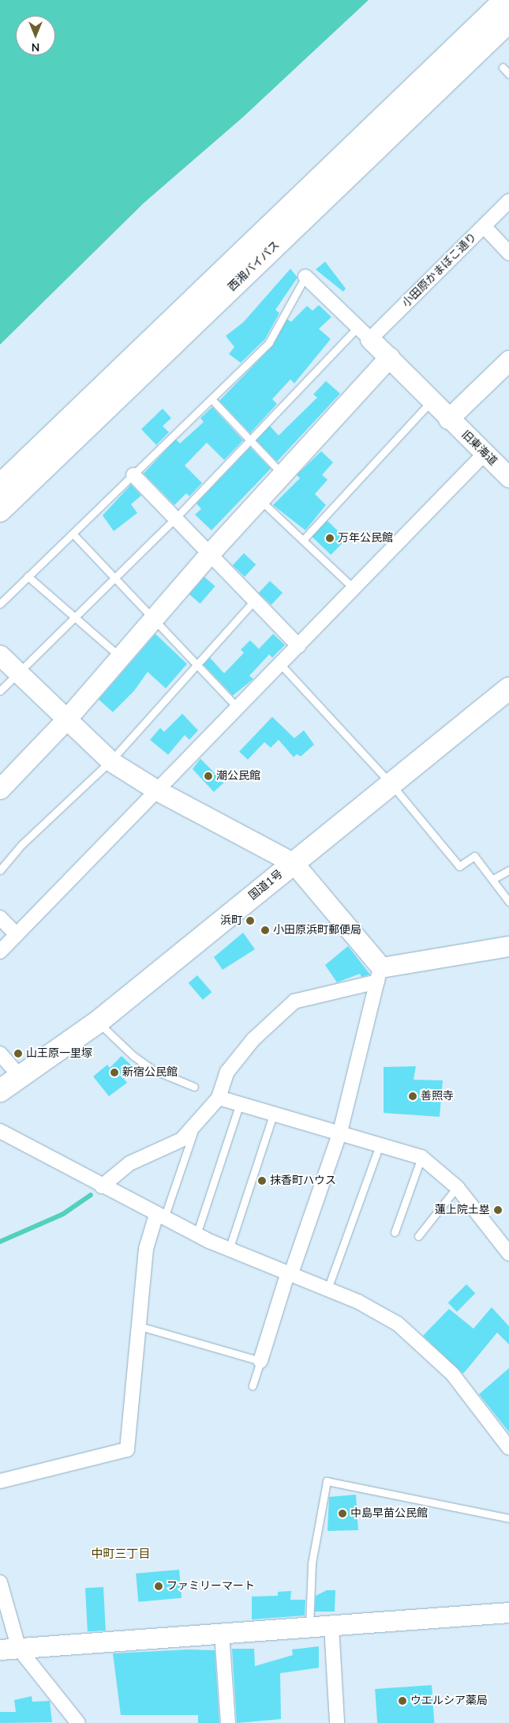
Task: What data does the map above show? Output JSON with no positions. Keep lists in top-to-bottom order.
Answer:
{
  "streets": {
    "highway": ["西湘バイパス", "国道1号"],
    "street": ["小田原かまぼこ通り", "旧東海道"]
  },
  "crossings": [
    ["小田原かまぼこ通り", "旧東海道"]
  ],
  "districts": ["中町三丁目"],
  "places": [
    "万年公民館",
    "潮公民館",
    "浜町",
    "小田原浜町郵便局",
    "山王原一里塚",
    "新宿公民館",
    "善照寺",
    "抹香町ハウス",
    "蓮上院土塁",
    "中島早苗公民館",
    "ファミリーマート",
    "ウエルシア薬局"
  ],
  "north": "bottom"
}
